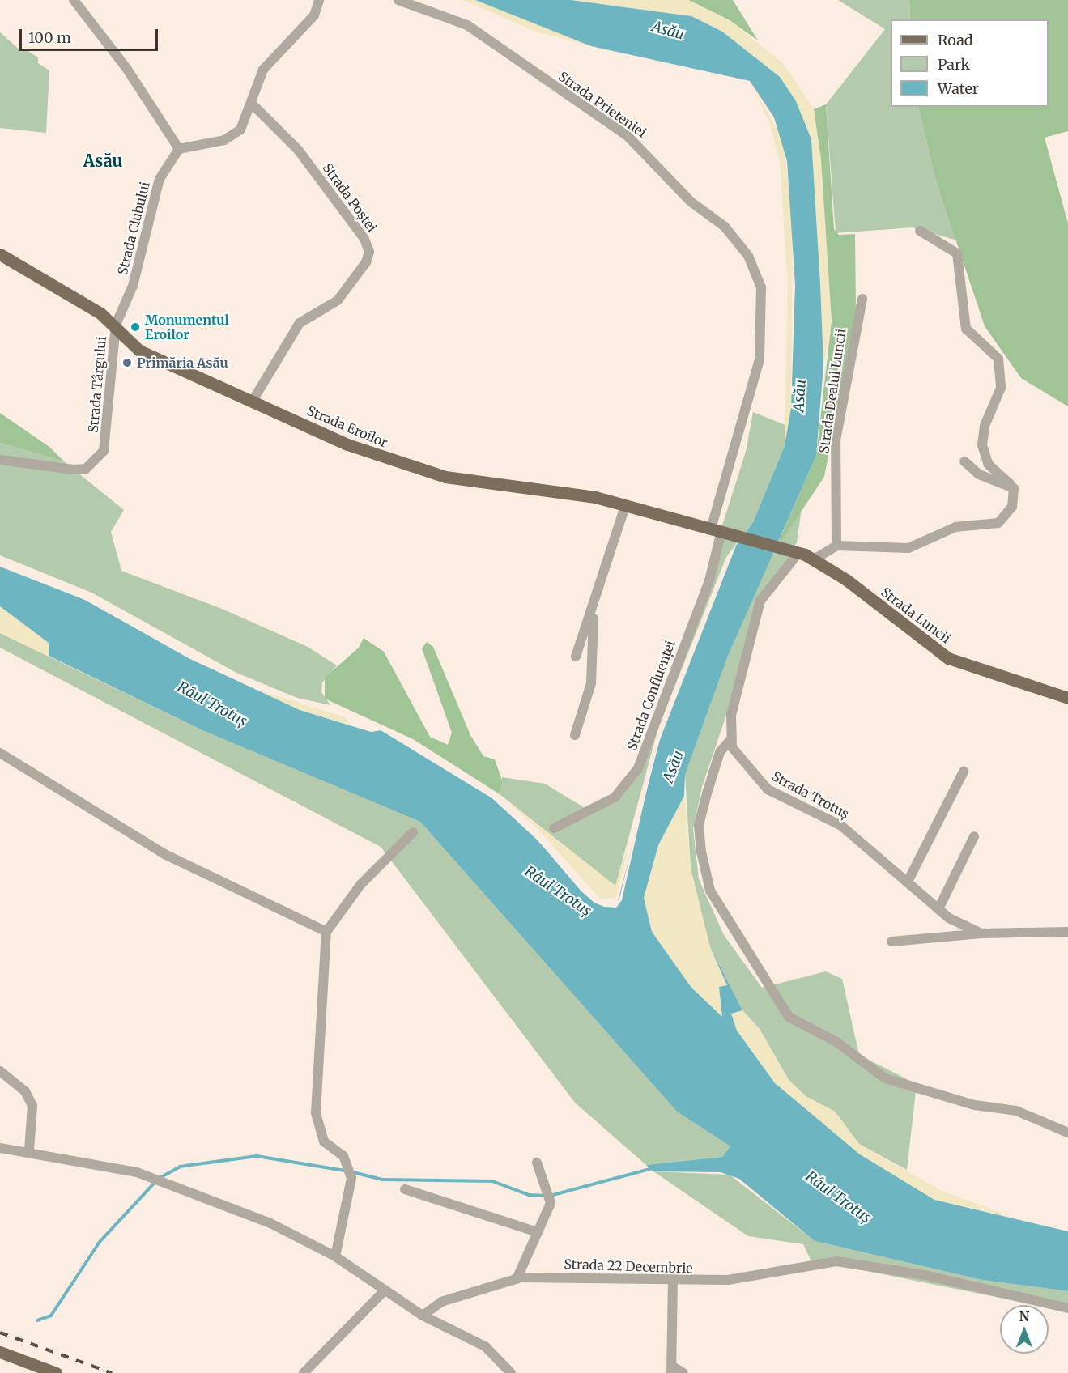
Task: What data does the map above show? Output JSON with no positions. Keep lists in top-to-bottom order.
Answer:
{
  "streets": {
    "main road": ["Strada Eroilor", "Strada Luncii"],
    "street": [
      "Strada Prieteniei",
      "Strada Poștei",
      "Strada Clubului",
      "Strada Târgului",
      "Strada Dealul Luncii",
      "Strada Confluenței",
      "Strada Trotuș",
      "Strada 22 Decembrie"
    ]
  },
  "crossings": [
    ["Strada Prieteniei", "Strada Eroilor"],
    ["Strada Prieteniei", "Strada Confluenței"],
    ["Strada Poștei", "Strada Eroilor"],
    ["Strada Clubului", "Strada Târgului"],
    ["Strada Clubului", "Strada Eroilor"],
    ["Strada Târgului", "Strada Eroilor"],
    ["Strada Eroilor", "Strada Luncii"],
    ["Strada Eroilor", "Strada Confluenței"],
    ["Strada Luncii", "Strada Trotuș"]
  ],
  "districts": ["Asău"],
  "water": ["Asău", "Râul Trotuș"],
  "places": ["Monumentul Eroilor", "Primăria Asău"],
  "legend": ["Road", "Park", "Water"],
  "scale_bar": "100 m",
  "north": "top"
}
